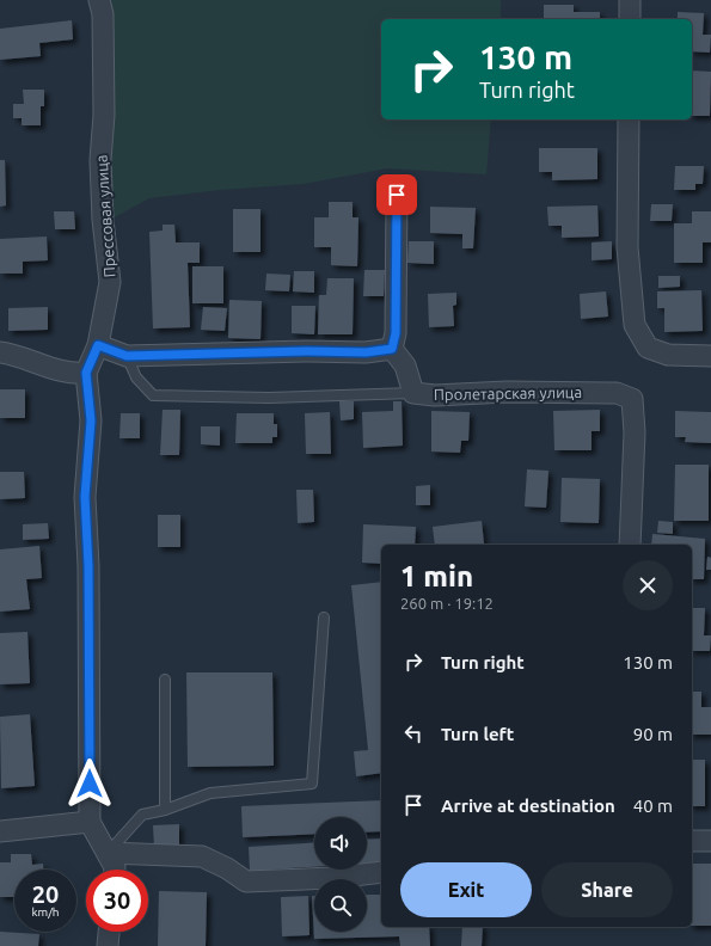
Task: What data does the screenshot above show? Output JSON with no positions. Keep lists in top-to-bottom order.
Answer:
{
  "streets": {
    "street": ["Прессовая улица", "Пролетарская улица"]
  },
  "page": {
    "turn": ["130 m", "Turn right"],
    "heading": ["1 min", "260 m · 19:12"],
    "list": [
      {
        "name": "Turn right",
        "value": "130 m"
      },
      {
        "name": "Turn left",
        "value": "90 m"
      },
      {
        "name": "Arrive at destination",
        "value": "40 m"
      }
    ],
    "buttons": ["Exit", "Share"],
    "speed": "20 km/h",
    "limit": "30"
  }
}
